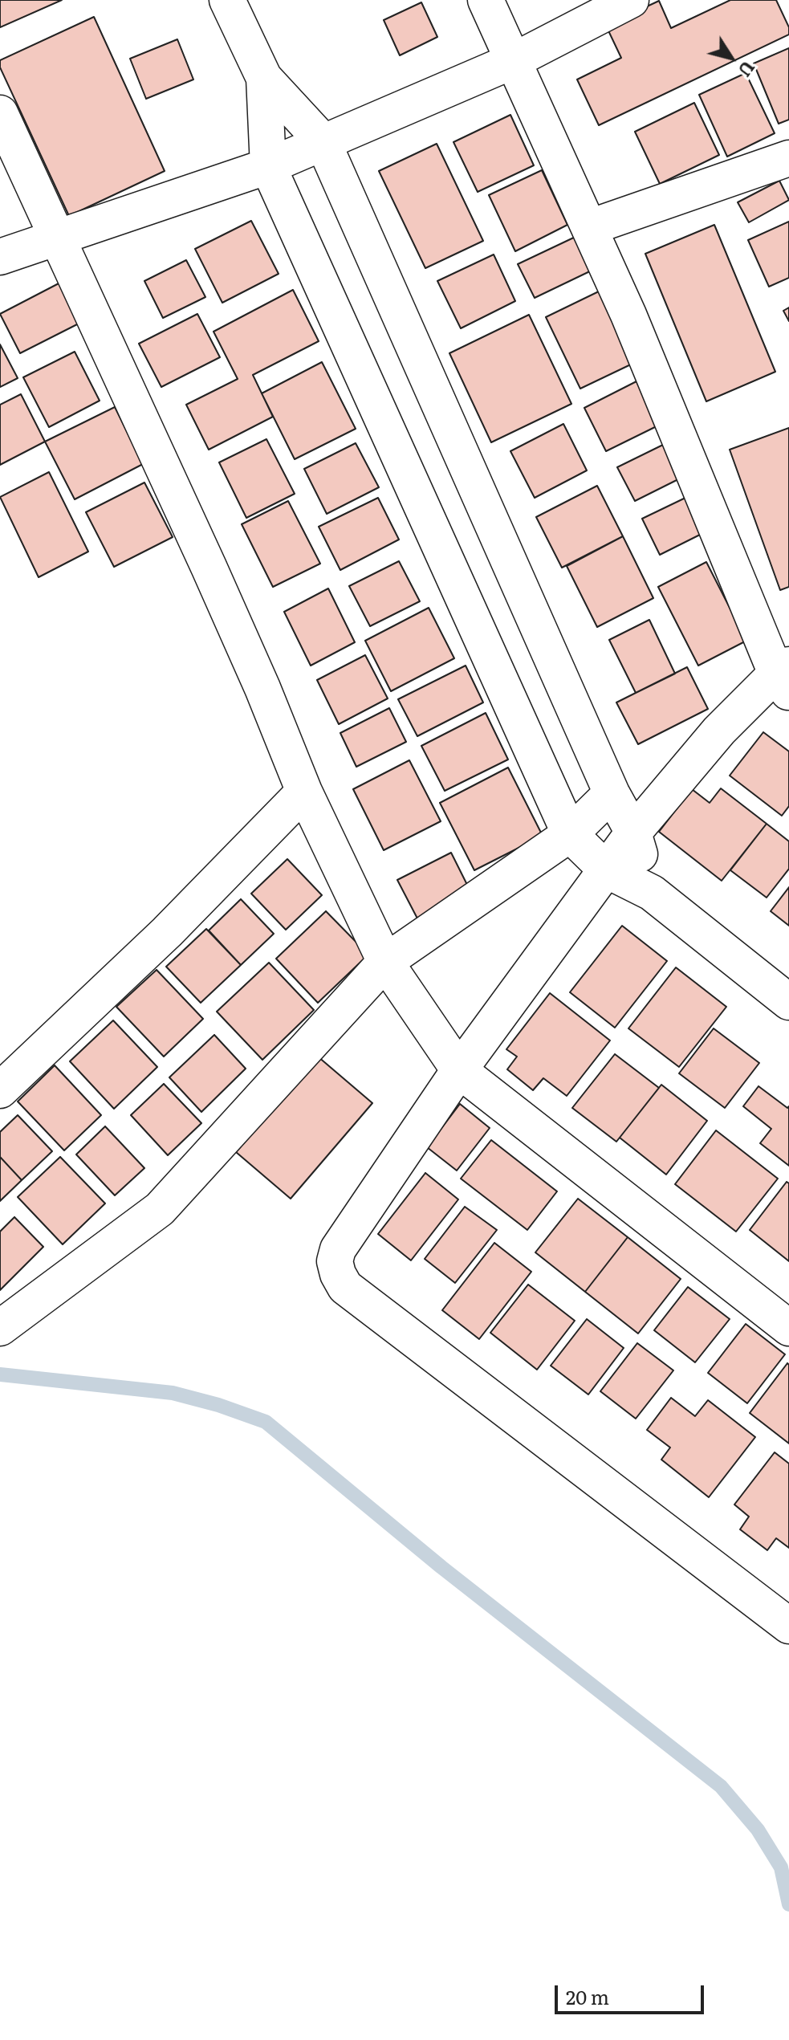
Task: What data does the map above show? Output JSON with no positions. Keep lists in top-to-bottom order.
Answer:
{
  "scale_bar": "20 m",
  "north": "bottom right"
}
